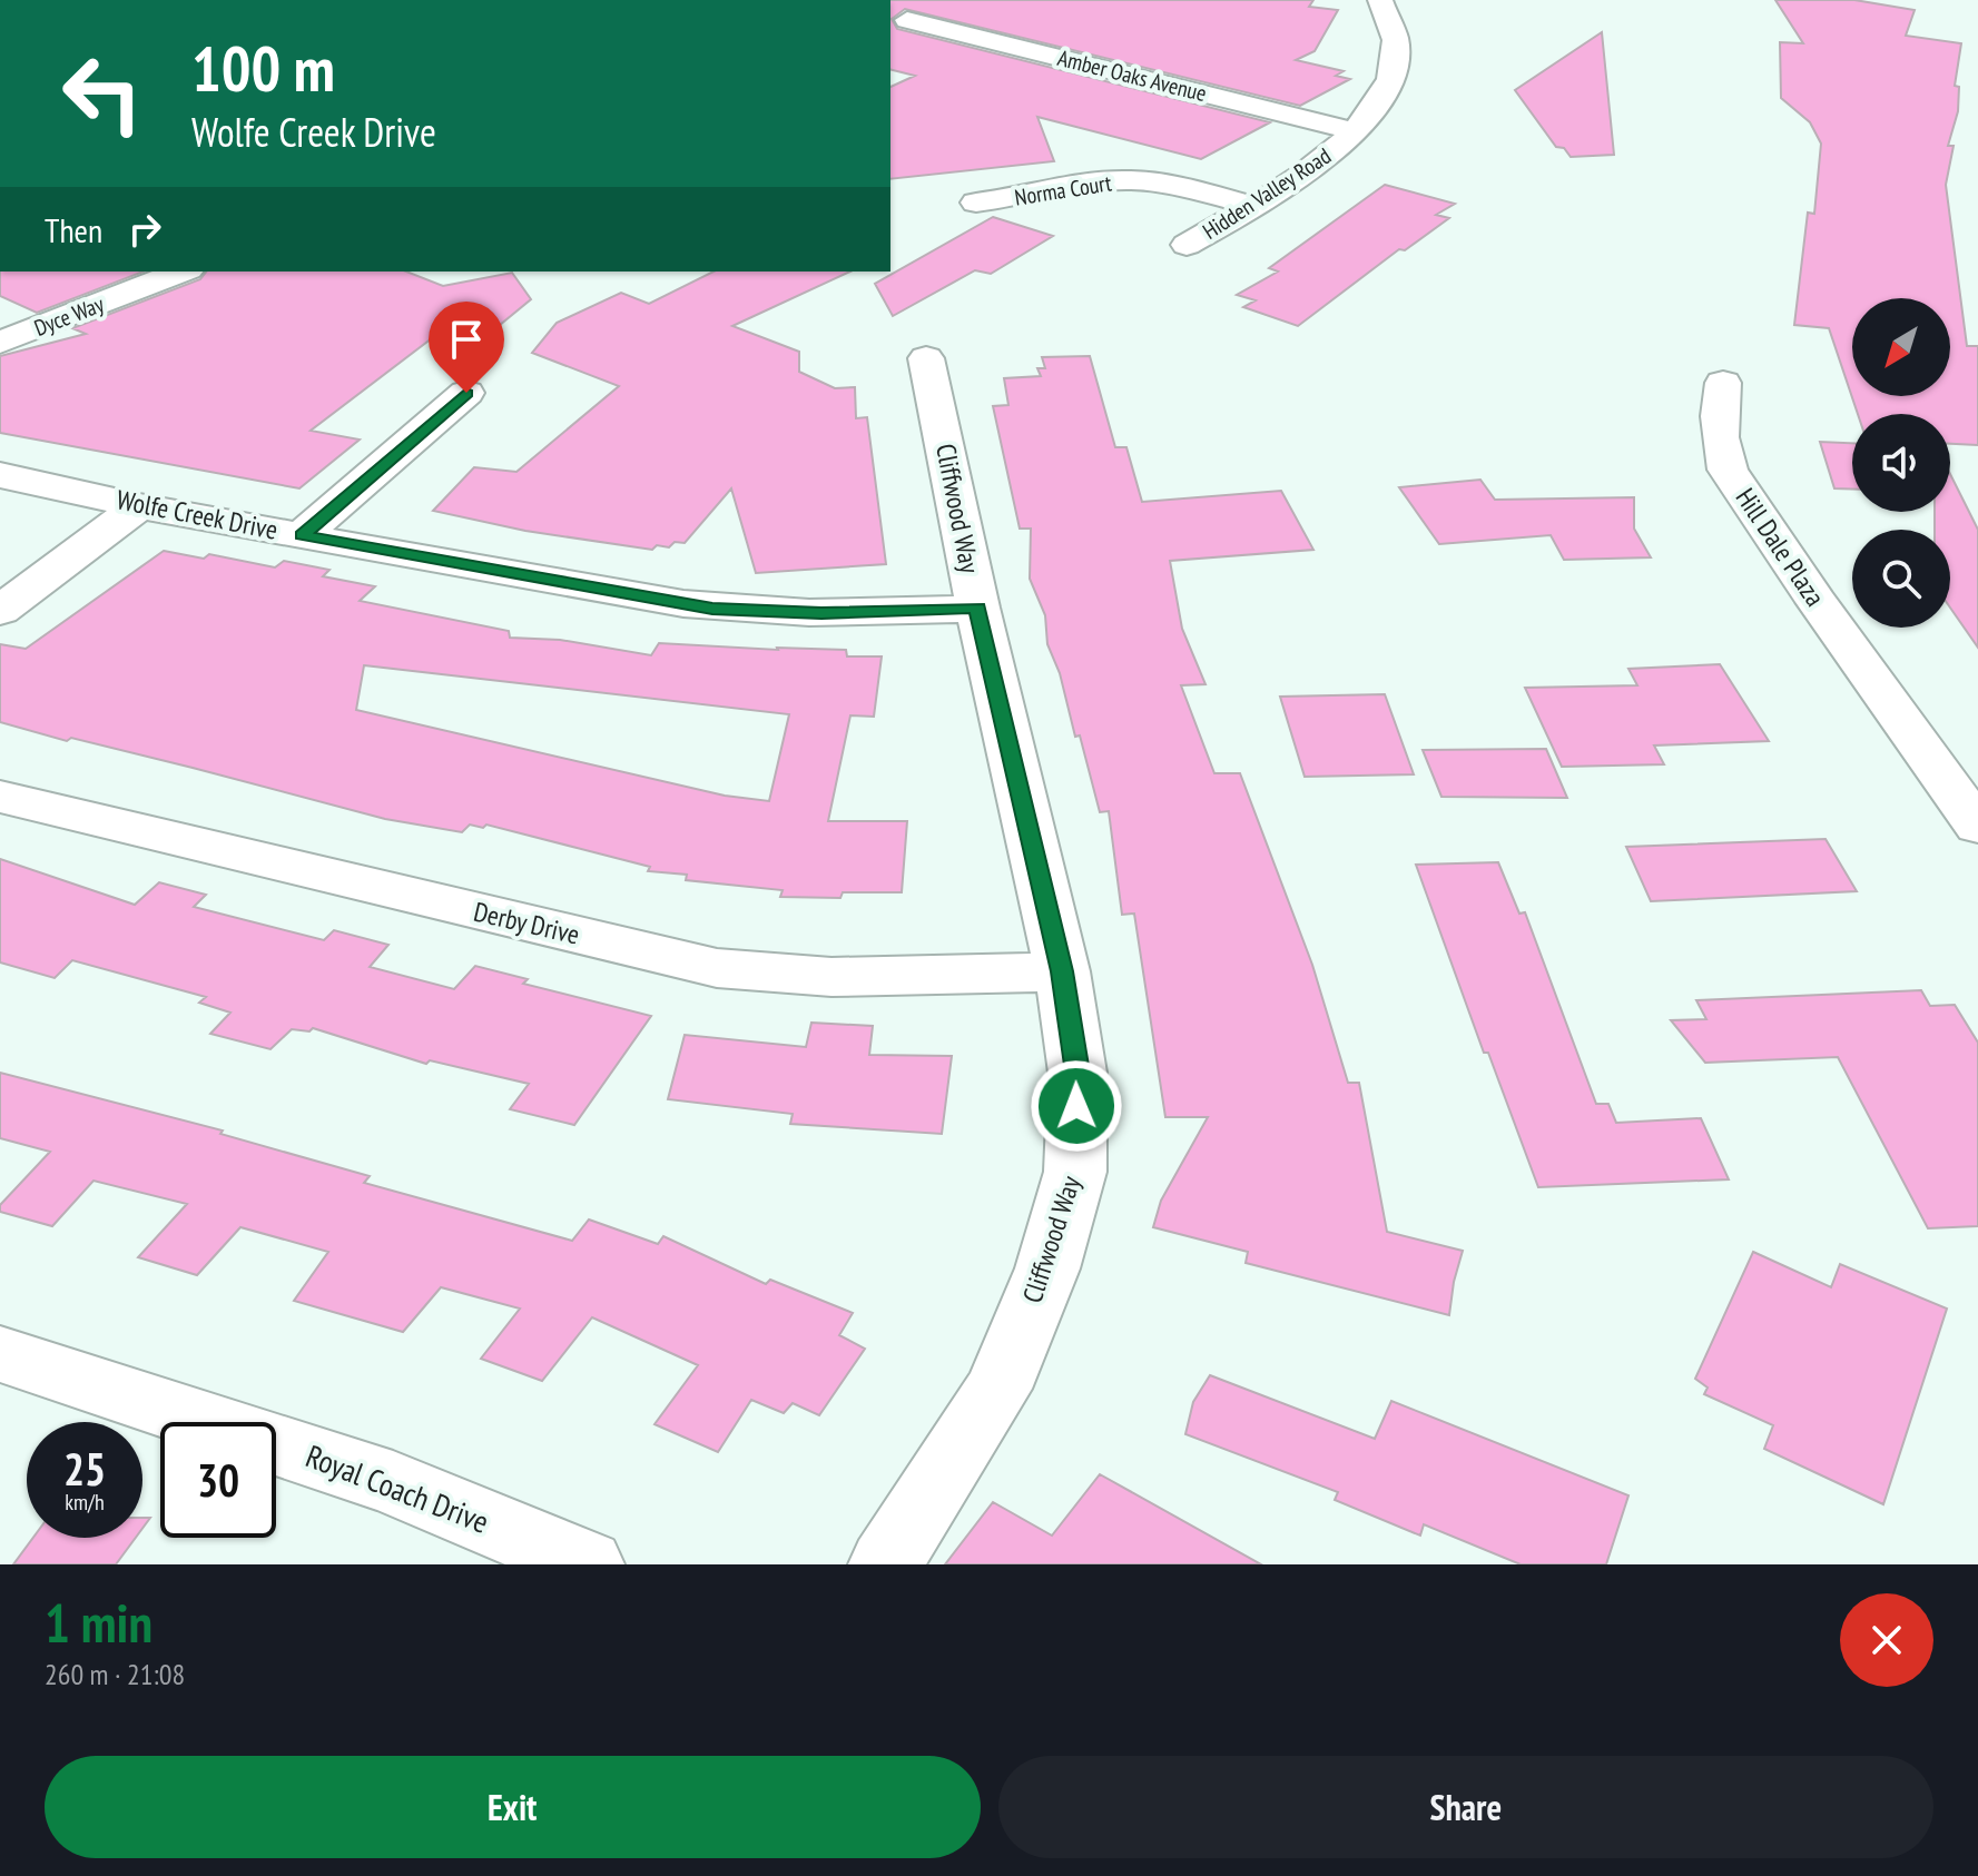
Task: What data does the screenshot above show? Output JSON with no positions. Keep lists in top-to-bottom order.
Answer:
{
  "streets": {
    "street": [
      "Amber Oaks Avenue",
      "Norma Court",
      "Hidden Valley Road",
      "Dyce Way",
      "Cliffwood Way",
      "Wolfe Creek Drive",
      "Hill Dale Plaza",
      "Derby Drive",
      "Royal Coach Drive"
    ]
  },
  "crossings": [
    ["Amber Oaks Avenue", "Hidden Valley Road"],
    ["Norma Court", "Hidden Valley Road"],
    ["Cliffwood Way", "Wolfe Creek Drive"],
    ["Cliffwood Way", "Derby Drive"]
  ],
  "north": "bottom left",
  "page": {
    "turn": ["100 m", "Wolfe Creek Drive"],
    "then": "Then",
    "speed": "25 km/h",
    "limit": "30",
    "heading": ["1 min", "260 m · 21:08"],
    "buttons": ["Exit", "Share"]
  }
}
